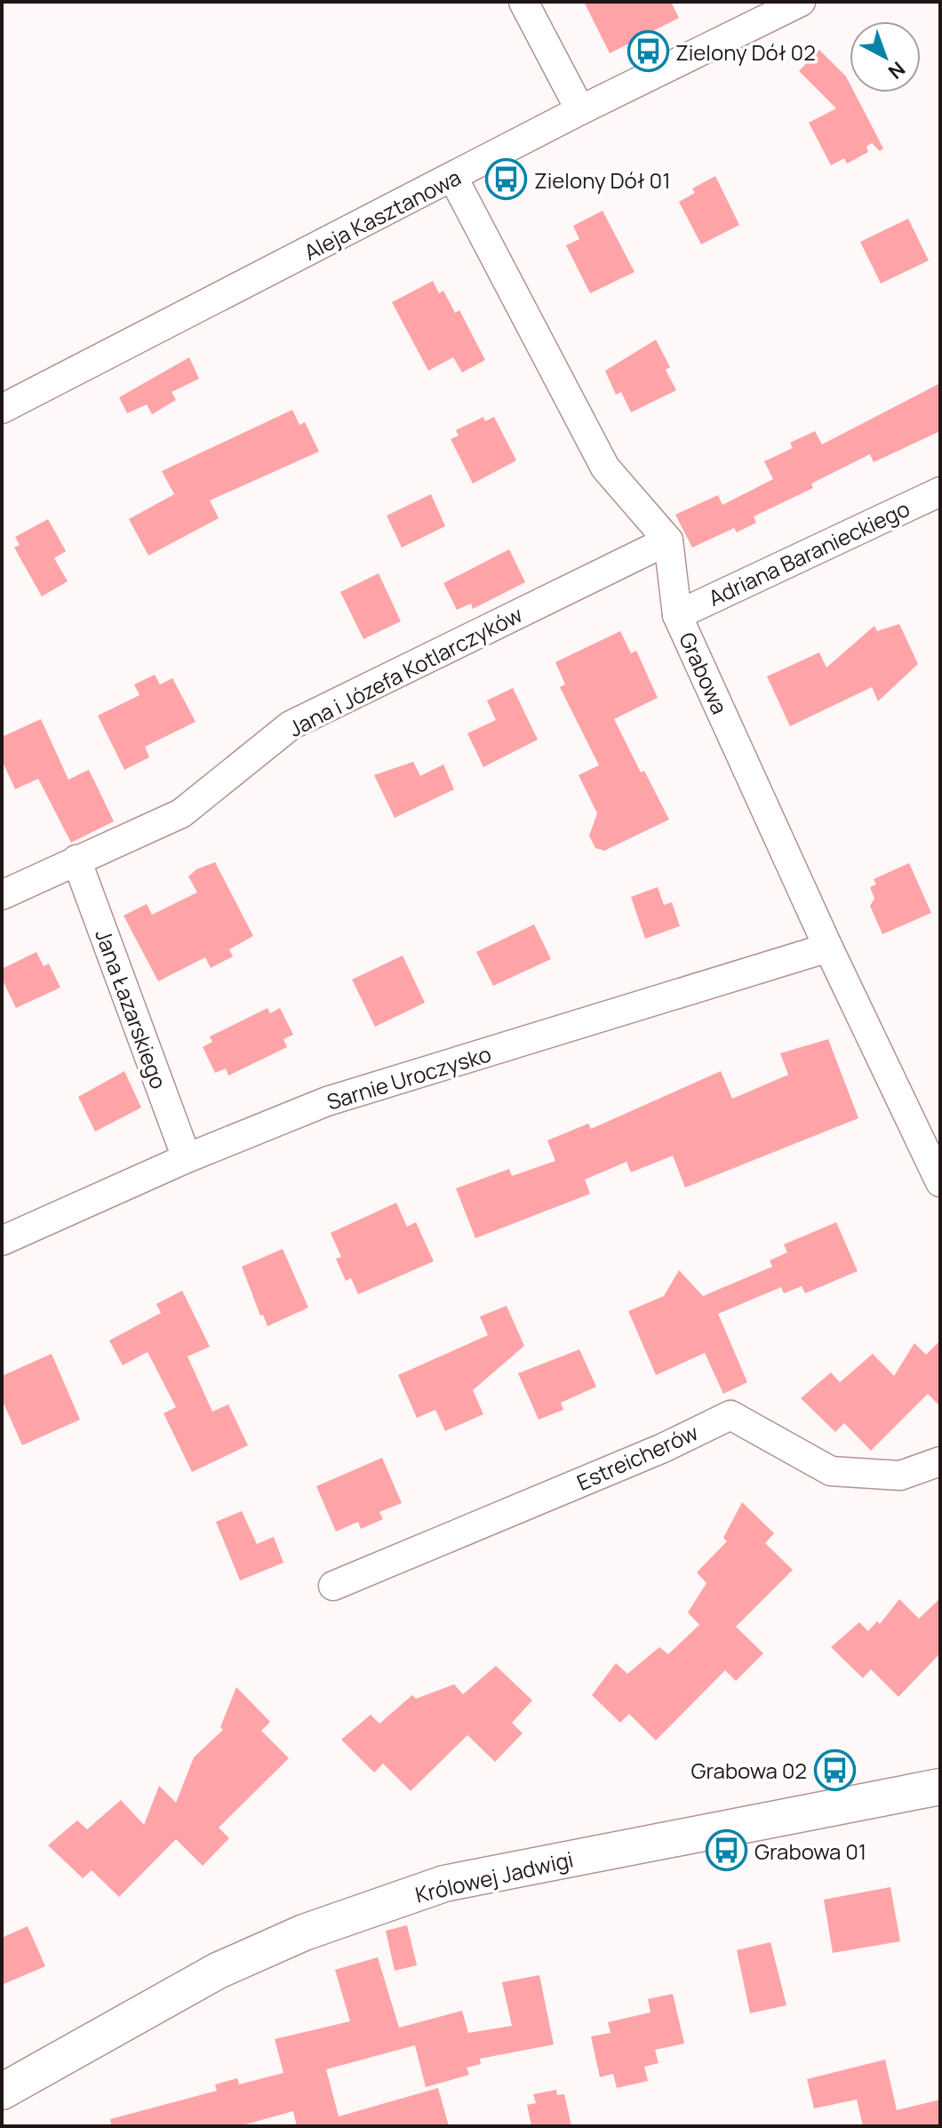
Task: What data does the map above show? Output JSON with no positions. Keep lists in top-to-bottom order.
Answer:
{
  "streets": {
    "street": [
      "Aleja Kasztanowa",
      "Adriana Baranieckiego",
      "Jana i Józefa Kotlarczyków",
      "Grabowa",
      "Jana Łazarskiego",
      "Sarnie Uroczysko",
      "Estreicherów",
      "Królowej Jadwigi"
    ]
  },
  "crossings": [
    ["Adriana Baranieckiego", "Grabowa"],
    ["Jana i Józefa Kotlarczyków", "Grabowa"],
    ["Jana i Józefa Kotlarczyków", "Jana Łazarskiego"],
    ["Grabowa", "Sarnie Uroczysko"],
    ["Jana Łazarskiego", "Sarnie Uroczysko"]
  ],
  "places": {
    "bus stop": [
      "Zielony Dół 02",
      "Zielony Dół 01",
      "Grabowa 02",
      "Grabowa 01"
    ]
  },
  "north": "bottom right"
}
